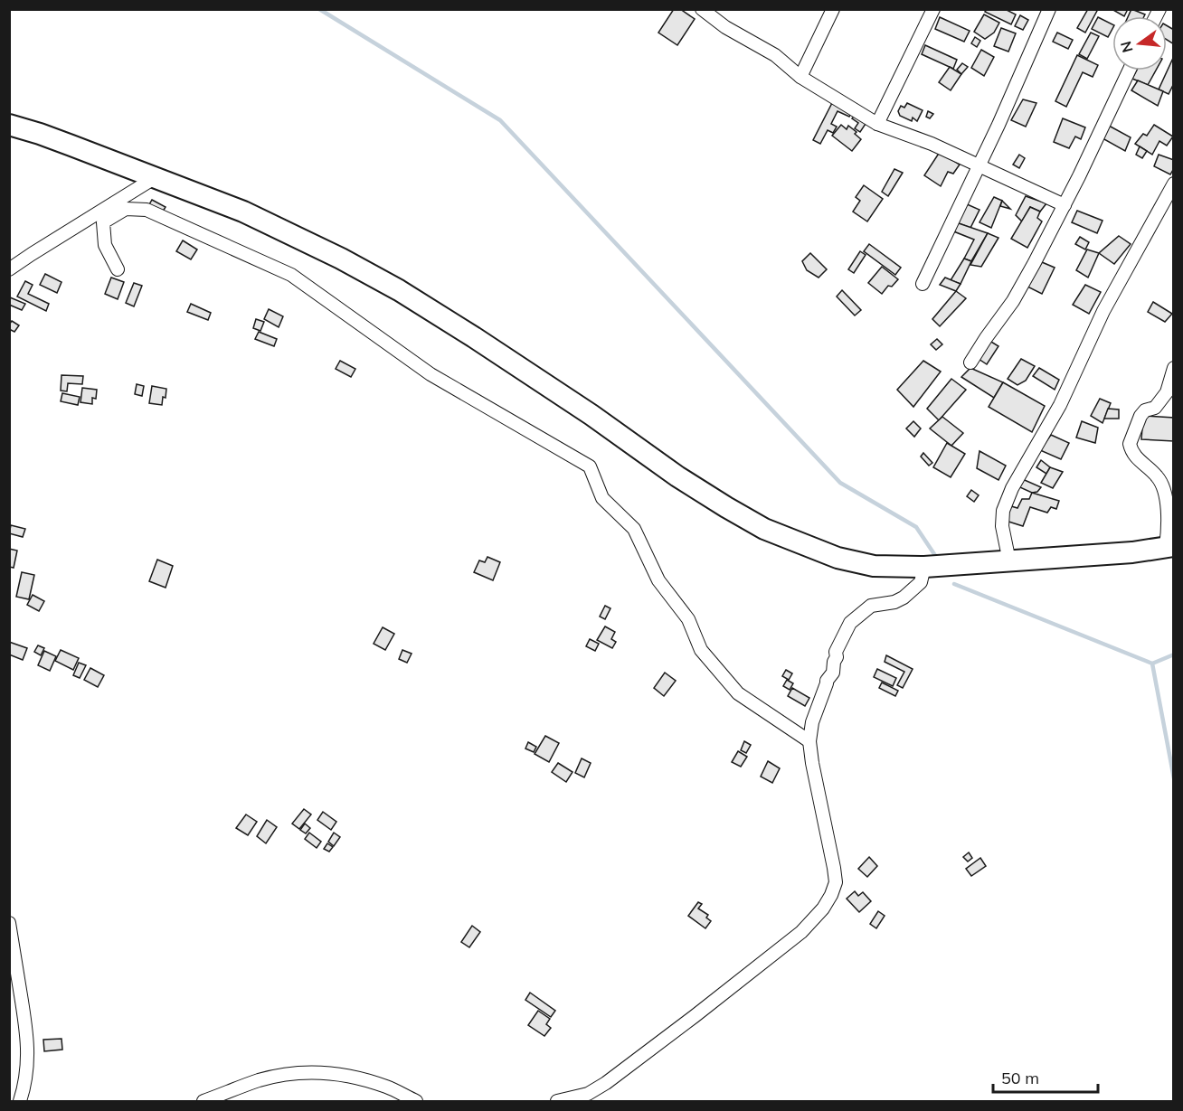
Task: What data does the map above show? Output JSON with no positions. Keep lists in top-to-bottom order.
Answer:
{
  "scale_bar": "50 m",
  "north": "left"
}
